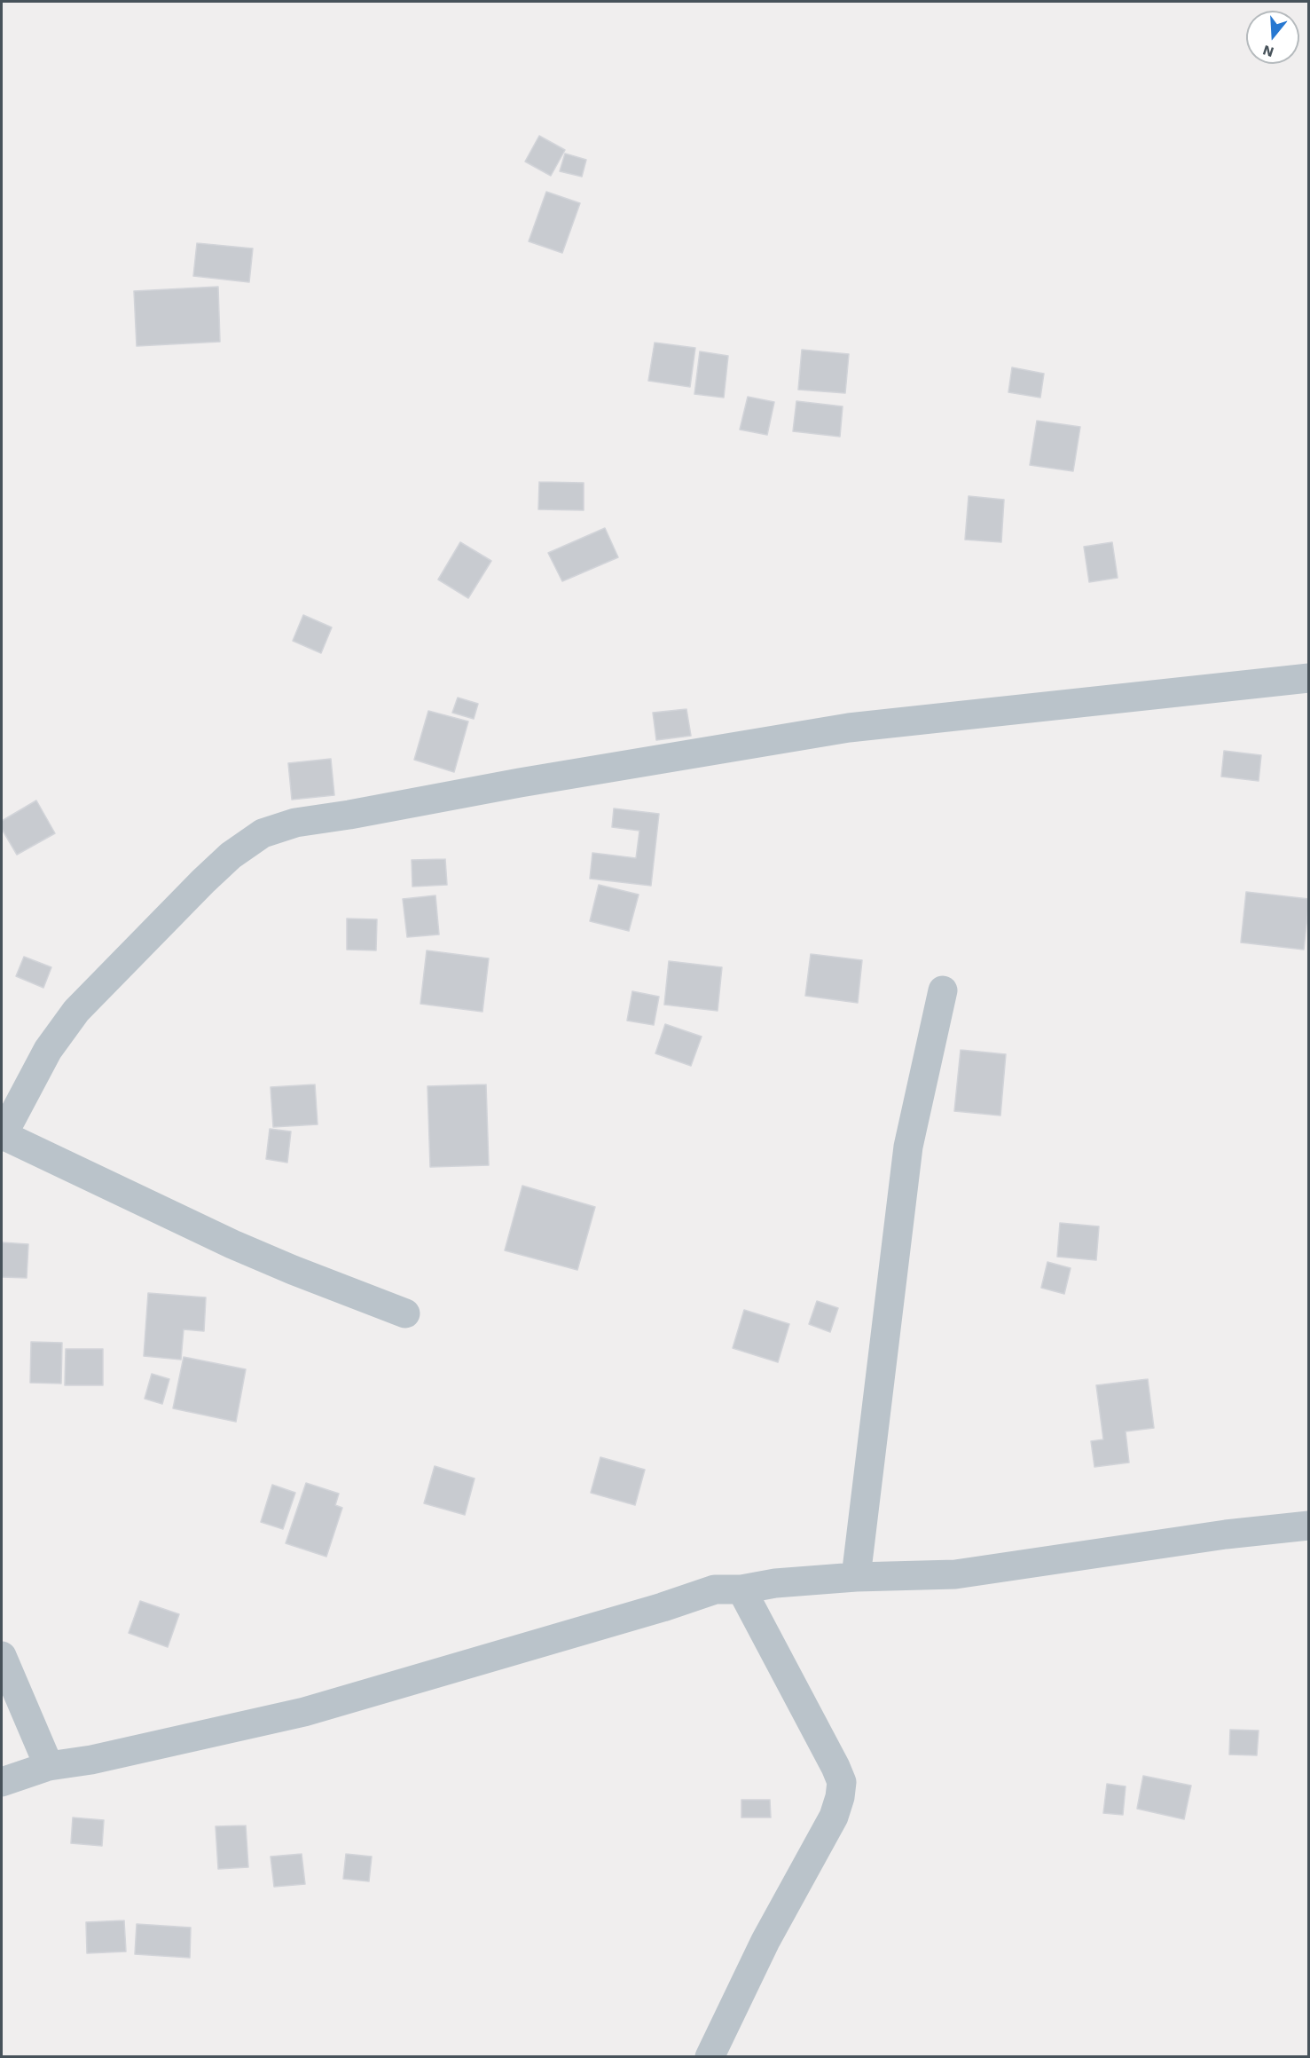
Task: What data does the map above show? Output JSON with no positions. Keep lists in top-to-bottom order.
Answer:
{
  "north": "bottom"
}
